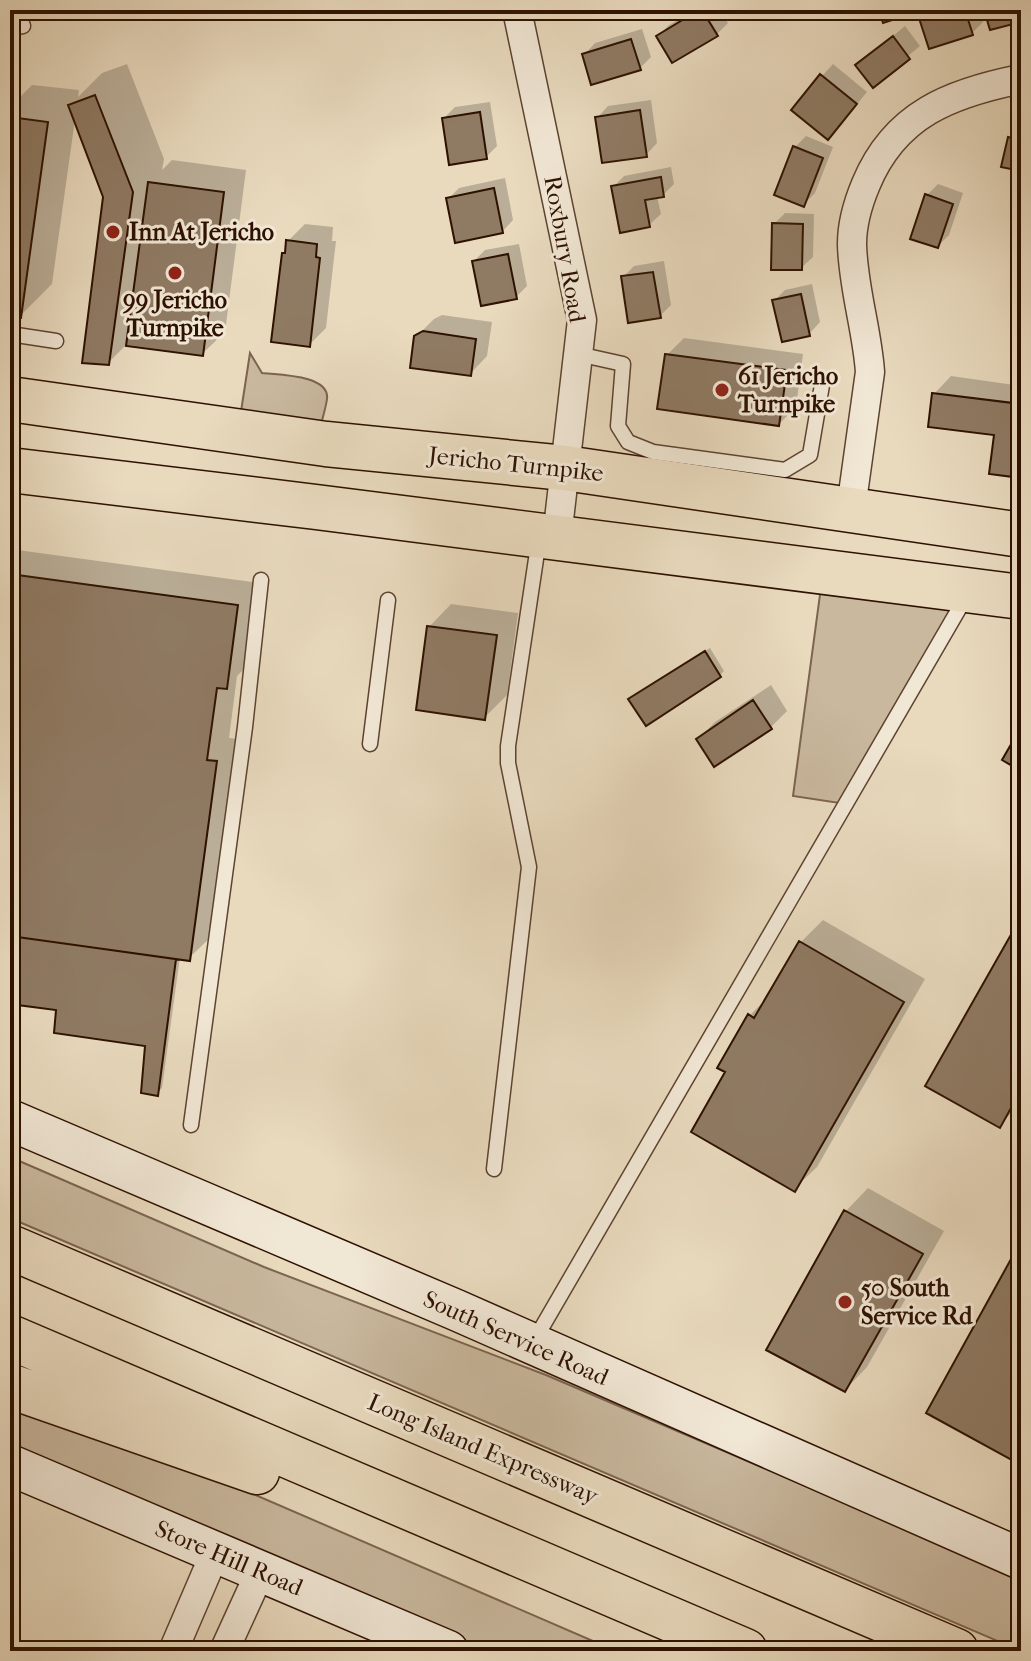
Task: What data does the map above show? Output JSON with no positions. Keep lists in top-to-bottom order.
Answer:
{
  "streets": {
    "main road": [
      "Jericho Turnpike",
      "South Service Road",
      "Long Island Expressway",
      "Store Hill Road"
    ],
    "street": ["Roxbury Road"]
  },
  "crossings": [
    ["Roxbury Road", "Jericho Turnpike"]
  ],
  "places": [
    "Inn At Jericho",
    "99 Jericho Turnpike",
    "61 Jericho Turnpike",
    "50 South Service Rd"
  ]
}
